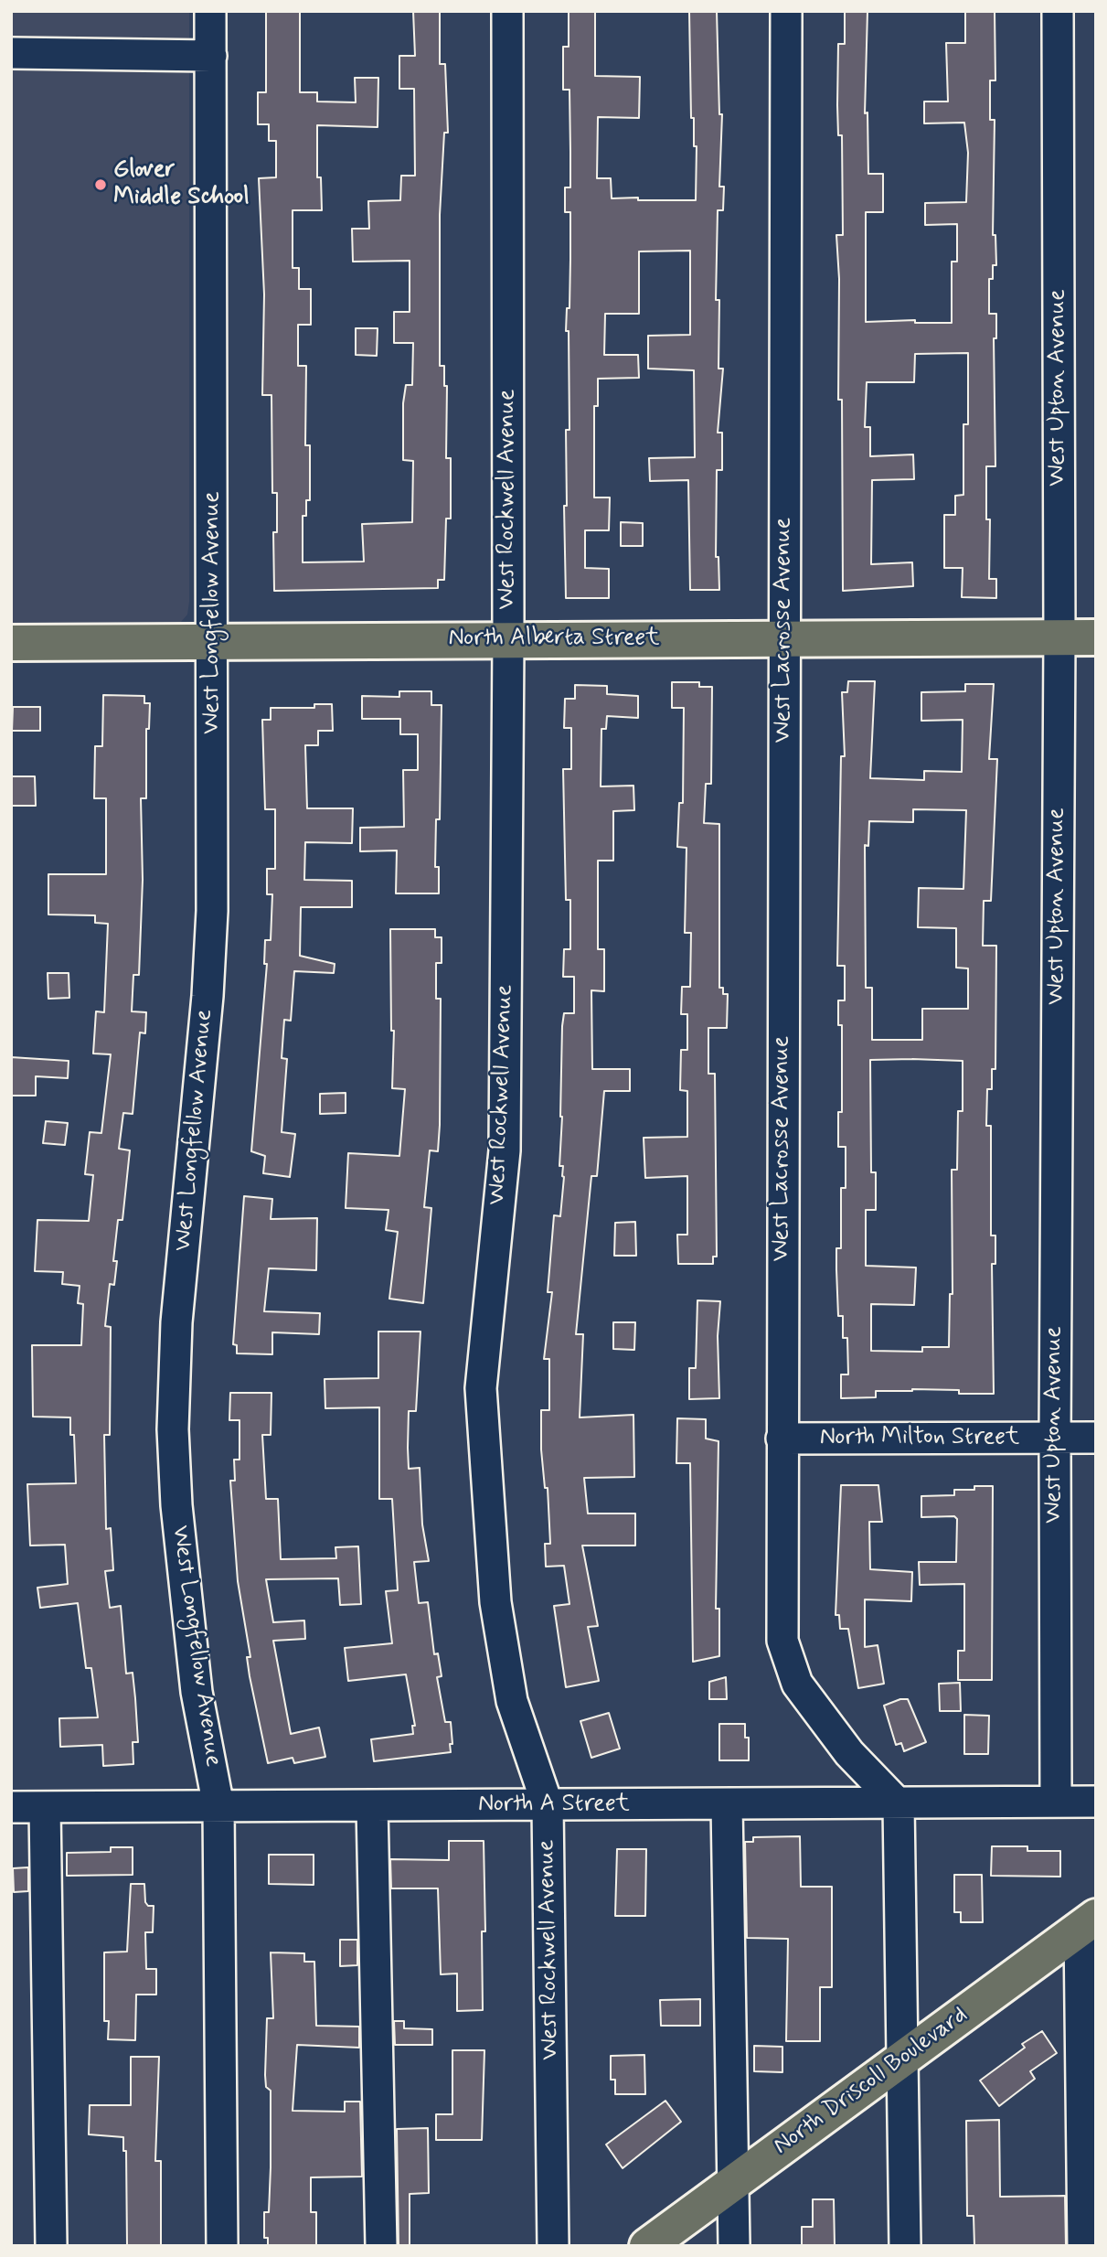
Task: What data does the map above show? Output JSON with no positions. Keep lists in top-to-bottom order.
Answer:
{
  "streets": {
    "main road": ["North Alberta Street", "North Driscoll Boulevard"],
    "street": [
      "West Upton Avenue",
      "West Rockwell Avenue",
      "West Longfellow Avenue",
      "West Lacrosse Avenue",
      "North Milton Street",
      "North A Street"
    ]
  },
  "crossings": [
    ["West Upton Avenue", "North Alberta Street"],
    ["West Upton Avenue", "North Milton Street"],
    ["West Upton Avenue", "North A Street"],
    ["West Rockwell Avenue", "North Alberta Street"],
    ["West Rockwell Avenue", "North A Street"],
    ["West Longfellow Avenue", "North Alberta Street"],
    ["West Longfellow Avenue", "North A Street"],
    ["West Lacrosse Avenue", "North Alberta Street"],
    ["West Lacrosse Avenue", "North Milton Street"],
    ["West Lacrosse Avenue", "North A Street"]
  ],
  "places": ["Glover Middle School"]
}
